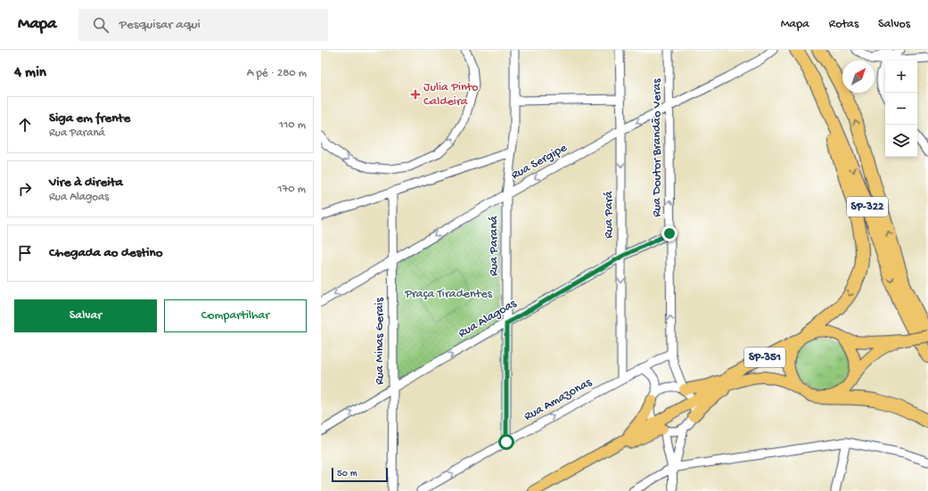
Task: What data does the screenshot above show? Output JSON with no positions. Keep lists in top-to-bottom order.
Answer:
{
  "streets": {
    "highway": ["SP-322"],
    "main road": ["SP-351"],
    "street": [
      "Rua Doutor Brandão Veras",
      "Rua Sergipe",
      "Rua Pará",
      "Rua Paraná",
      "Rua Alagoas",
      "Rua Minas Gerais",
      "Rua Amazonas"
    ]
  },
  "crossings": [
    ["Rua Doutor Brandão Veras", "Rua Sergipe"],
    ["Rua Doutor Brandão Veras", "Rua Alagoas"],
    ["Rua Doutor Brandão Veras", "SP-351"],
    ["Rua Doutor Brandão Veras", "Rua Amazonas"],
    ["Rua Sergipe", "Rua Pará"],
    ["Rua Sergipe", "Rua Paraná"],
    ["Rua Sergipe", "Rua Minas Gerais"],
    ["SP-322", "SP-351"],
    ["Rua Pará", "Rua Alagoas"],
    ["Rua Pará", "Rua Amazonas"],
    ["Rua Paraná", "Rua Alagoas"],
    ["Rua Paraná", "Rua Amazonas"],
    ["Rua Alagoas", "Rua Minas Gerais"]
  ],
  "one_way": [
    "Rua Doutor Brandão Veras",
    "Rua Pará",
    "Rua Alagoas",
    "Rua Amazonas"
  ],
  "parks": ["Praça Tiradentes"],
  "places": {
    "health": ["Julia Pinto Caldeira"]
  },
  "scale_bar": "50 m",
  "north": "top right",
  "page": {
    "header": "Mapa",
    "search": "Pesquisar aqui",
    "nav": ["Mapa", "Rotas", "Salvos"],
    "heading": ["4 min", "A pé · 280 m"],
    "map_buttons": ["+", "−"],
    "list": [
      ["Siga em frente", "Rua Paraná", "110 m"],
      ["Vire à direita", "Rua Alagoas", "170 m"],
      "Chegada ao destino"
    ],
    "buttons": ["Salvar", "Compartilhar"],
    "scale": "50 m"
  }
}
